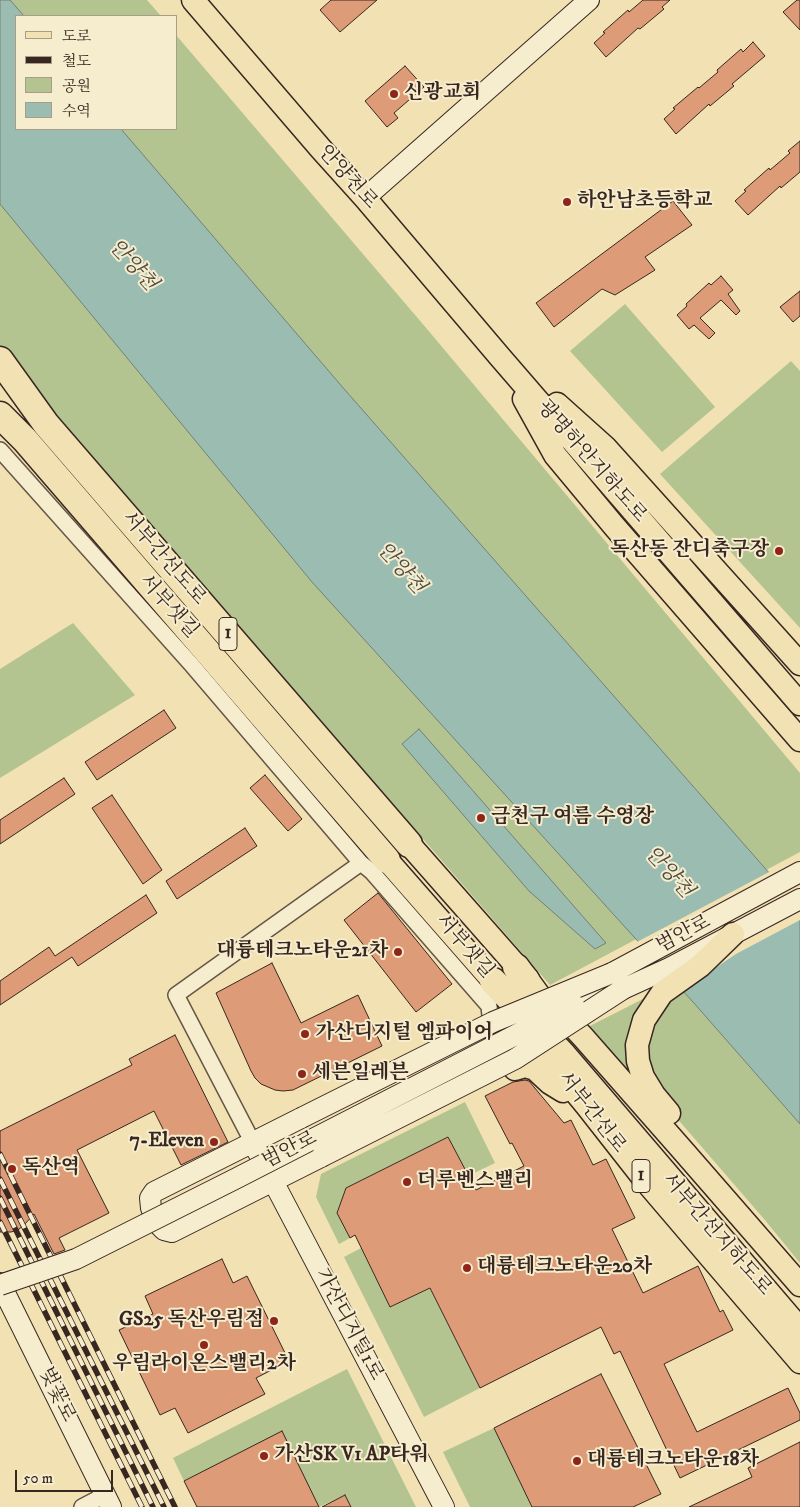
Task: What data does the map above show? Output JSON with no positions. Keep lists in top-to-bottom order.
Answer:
{
  "streets": {
    "highway": ["서부간선도로", "1", "서부간선지하도로"],
    "main road": [
      "안양천로",
      "광명하안지하도로",
      "범안로",
      "서부간선로",
      "가산디지털1로",
      "벚꽃로"
    ],
    "street": ["서부샛길"]
  },
  "crossings": [
    ["안양천로", "광명하안지하도로"],
    ["서부간선도로", "서부간선로"],
    ["서부샛길", "범안로"],
    ["범안로", "가산디지털1로"],
    ["범안로", "벚꽃로"],
    ["서부간선로", "서부간선지하도로"]
  ],
  "water": ["안양천"],
  "places": [
    "신광교회",
    "하안남초등학교",
    "독산동 잔디축구장",
    "금천구 여름 수영장",
    "대륭테크노타운21차",
    "가산디지털 엠파이어",
    "세븐일레븐",
    "7-Eleven",
    "독산역",
    "더루벤스밸리",
    "대륭테크노타운20차",
    "GS25 독산우림점",
    "우림라이온스밸리2차",
    "가산SK V1 AP타워",
    "대륭테크노타운18차"
  ],
  "legend": [
    "도로",
    "철도",
    "공원",
    "수역"
  ],
  "scale_bar": "50 m"
}
